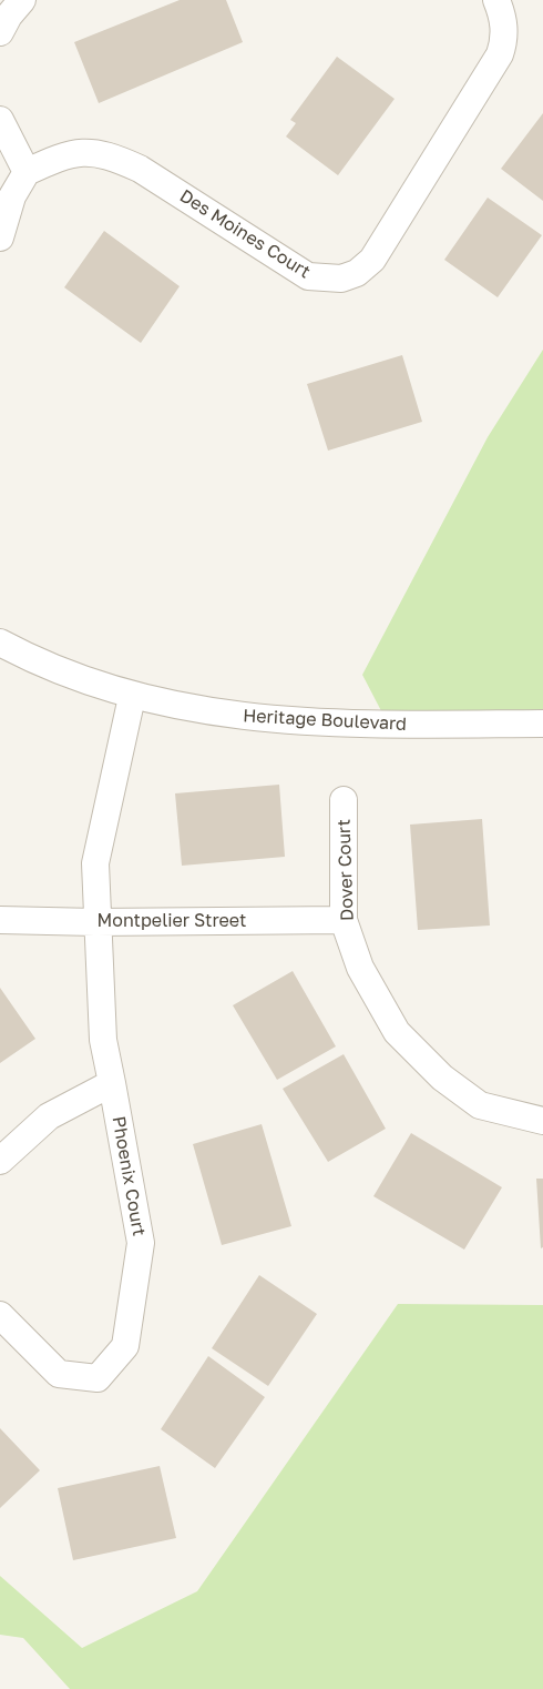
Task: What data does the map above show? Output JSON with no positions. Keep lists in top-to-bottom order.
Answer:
{
  "streets": {
    "street": [
      "Des Moines Court",
      "Heritage Boulevard",
      "Dover Court",
      "Montpelier Street",
      "Phoenix Court"
    ]
  },
  "crossings": [
    ["Heritage Boulevard", "Phoenix Court"],
    ["Dover Court", "Montpelier Street"],
    ["Montpelier Street", "Phoenix Court"]
  ]
}
